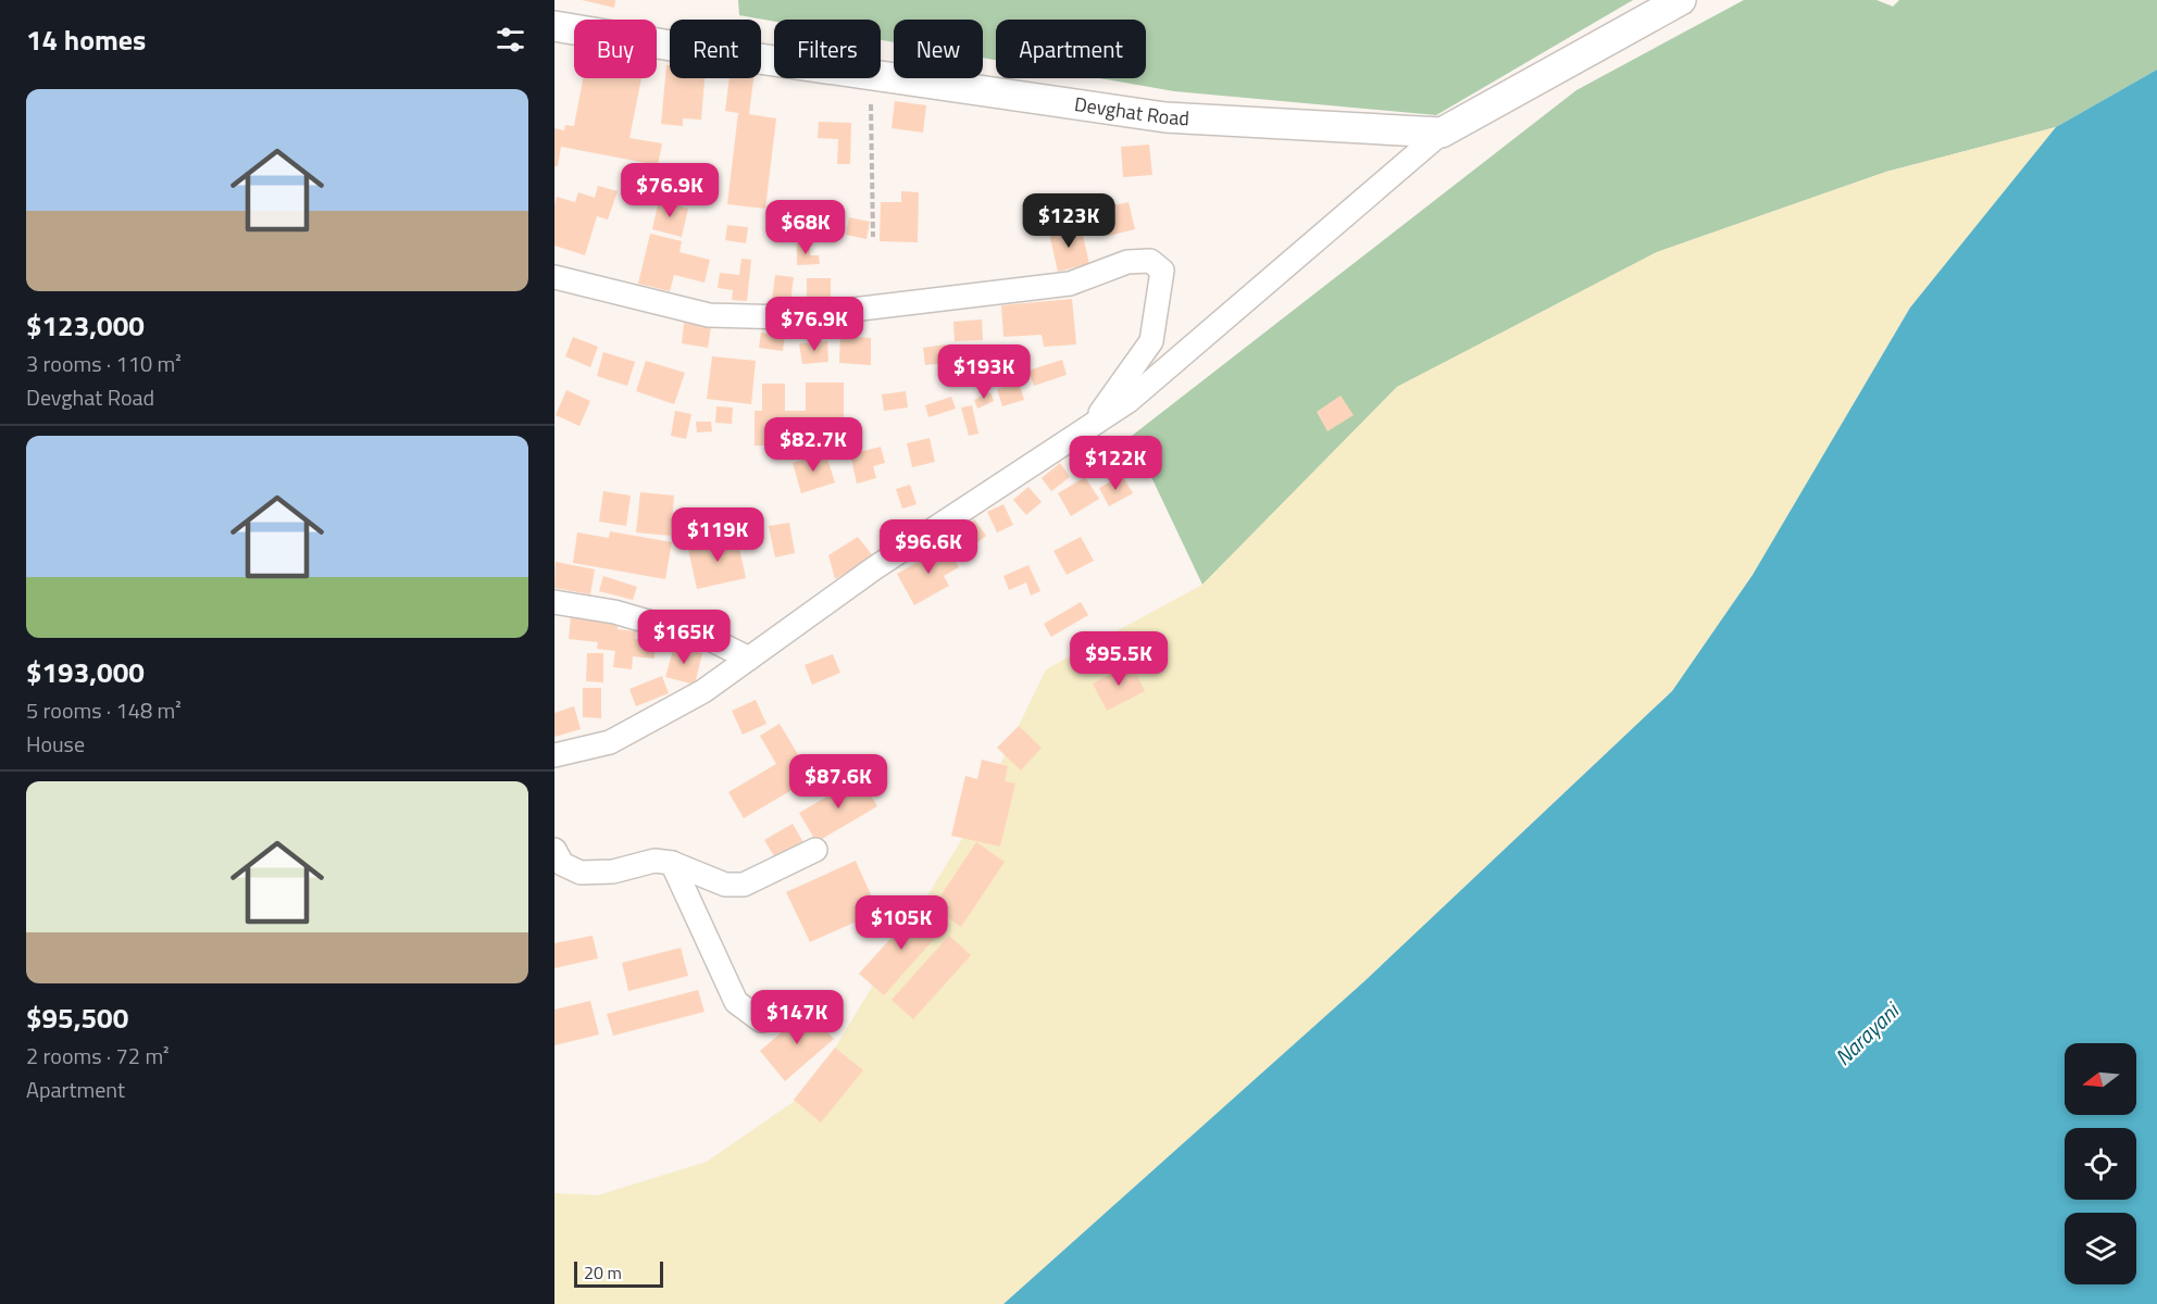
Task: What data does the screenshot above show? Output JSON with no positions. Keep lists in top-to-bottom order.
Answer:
{
  "streets": {
    "street": ["Devghat Road"]
  },
  "water": ["Narayani"],
  "scale_bar": "20 m",
  "north": "left",
  "page": {
    "heading": "14 homes",
    "chip": [
      "Buy",
      "Rent",
      "Filters",
      "New",
      "Apartment"
    ],
    "list": [
      {
        "name": "$123,000",
        "note": "3 rooms · 110 m² · Devghat Road"
      },
      {
        "name": "$193,000",
        "note": "5 rooms · 148 m² · House"
      },
      {
        "name": "$95,500",
        "note": "2 rooms · 72 m² · Apartment"
      }
    ],
    "price": [
      "$76.9K",
      "$123K",
      "$68K",
      "$76.9K",
      "$193K",
      "$82.7K",
      "$122K",
      "$119K",
      "$96.6K",
      "$165K",
      "$95.5K",
      "$87.6K",
      "$105K",
      "$147K"
    ],
    "scale": "20 m"
  }
}
